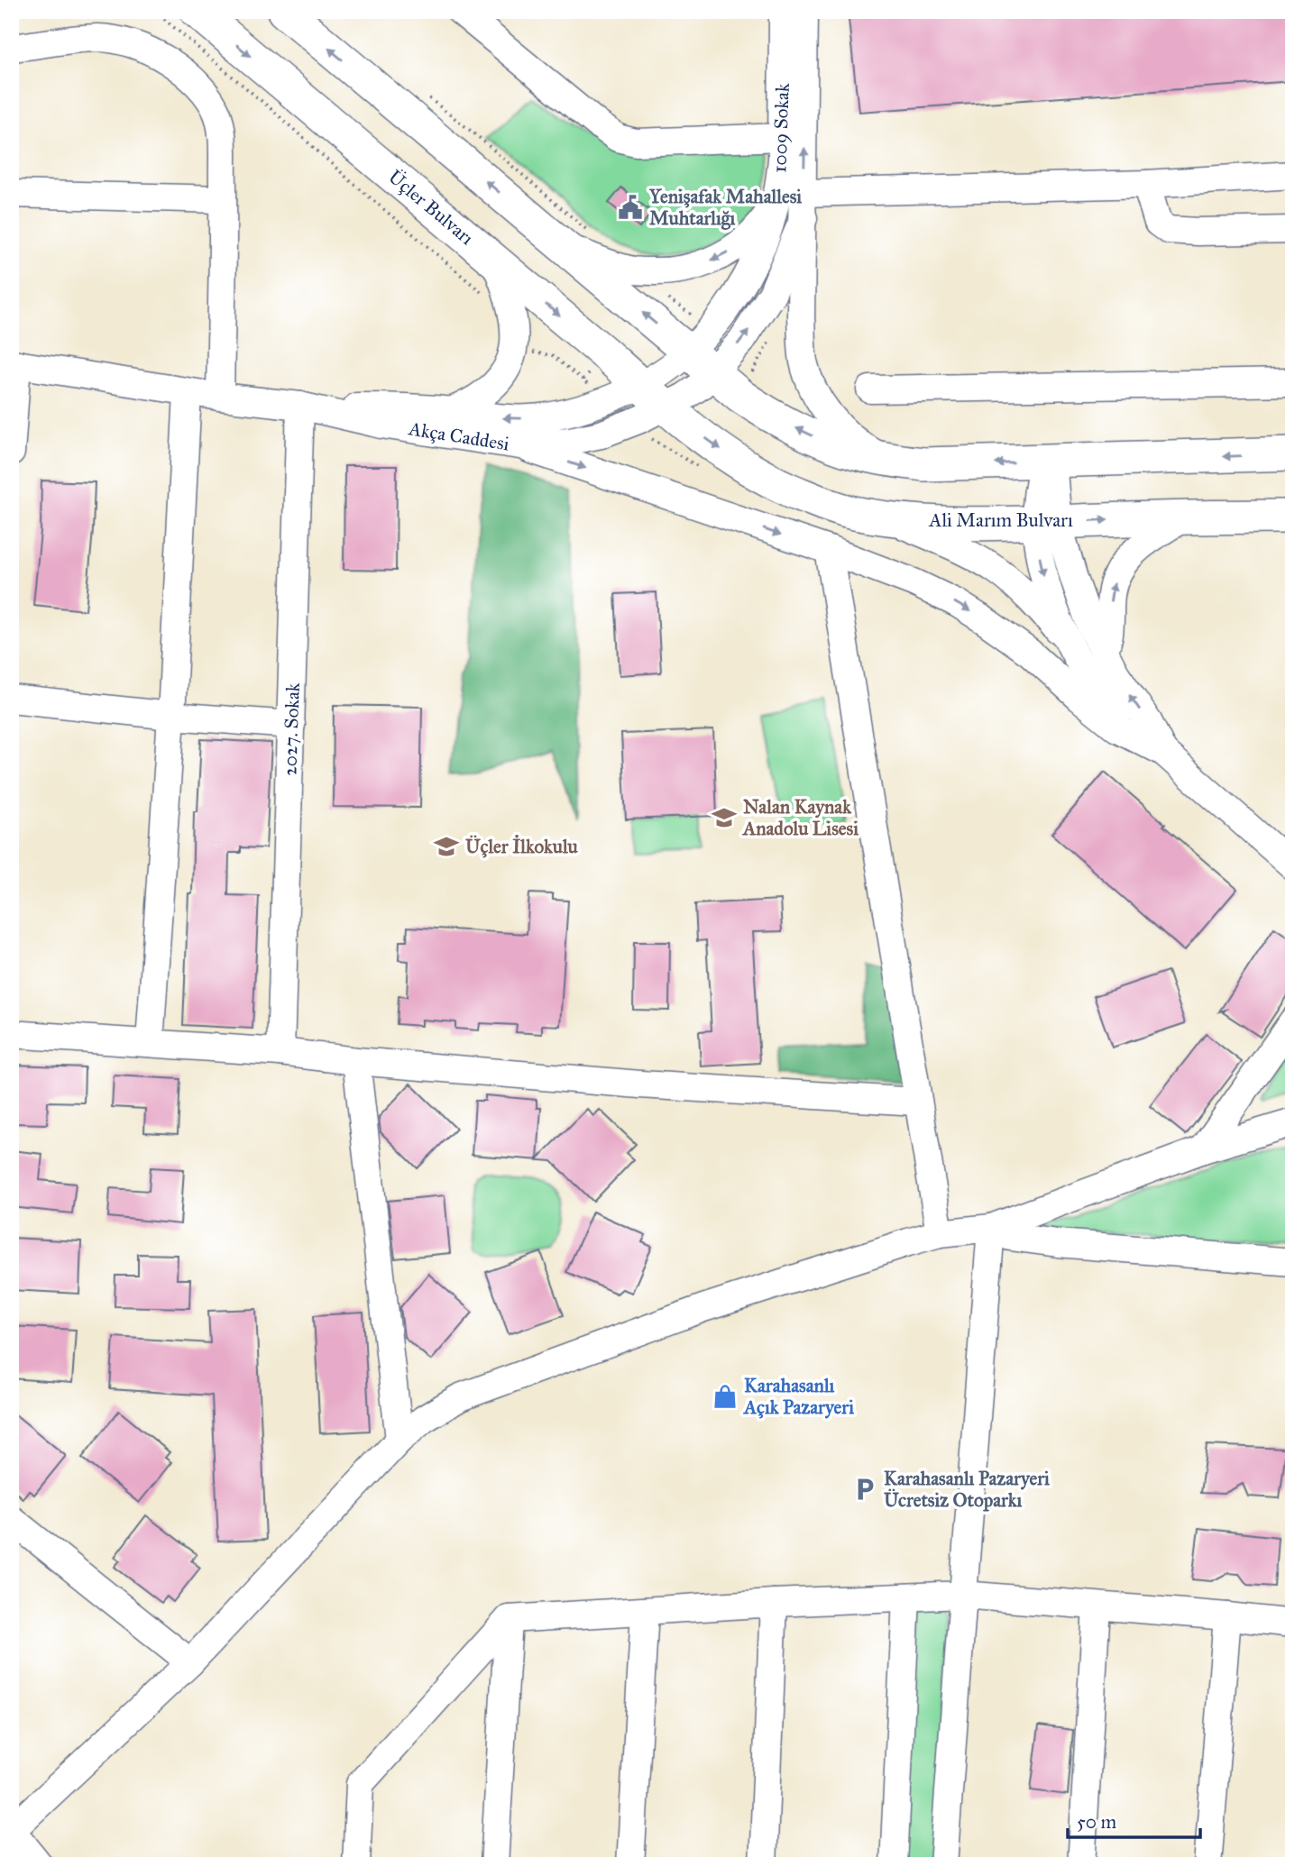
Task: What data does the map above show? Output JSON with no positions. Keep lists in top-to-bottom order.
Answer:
{
  "streets": {
    "main road": ["Üçler Bulvarı", "Ali Marım Bulvarı"],
    "street": ["1009 Sokak", "Akça Caddesi", "2027. Sokak"]
  },
  "crossings": [
    ["1009 Sokak", "Akça Caddesi"],
    ["Üçler Bulvarı", "Akça Caddesi"],
    ["Üçler Bulvarı", "Ali Marım Bulvarı"],
    ["Akça Caddesi", "Ali Marım Bulvarı"],
    ["Akça Caddesi", "2027. Sokak"]
  ],
  "places": {
    "public building": ["Yenişafak Mahallesi Muhtarlığı"],
    "school or university": ["Nalan Kaynak Anadolu Lisesi", "Üçler İlkokulu"],
    "shop": ["Karahasanlı Açık Pazaryeri"],
    "parking": ["Karahasanlı Pazaryeri Ücretsiz Otoparkı"]
  },
  "scale_bar": "50 m"
}
